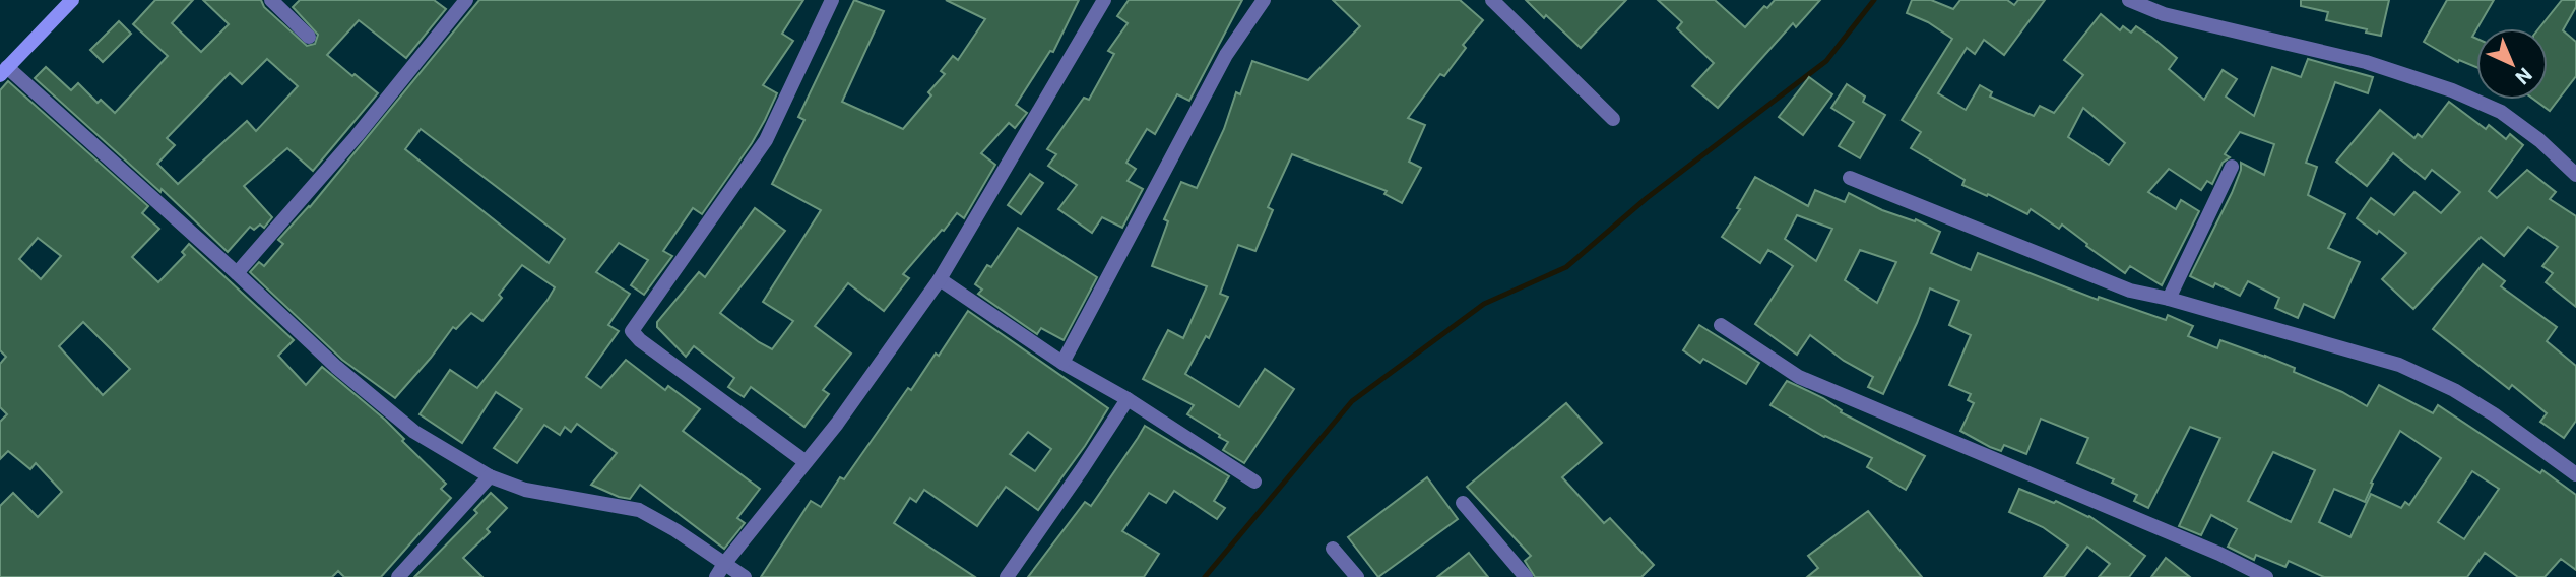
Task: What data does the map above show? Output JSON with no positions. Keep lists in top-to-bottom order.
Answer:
{
  "north": "bottom right"
}
